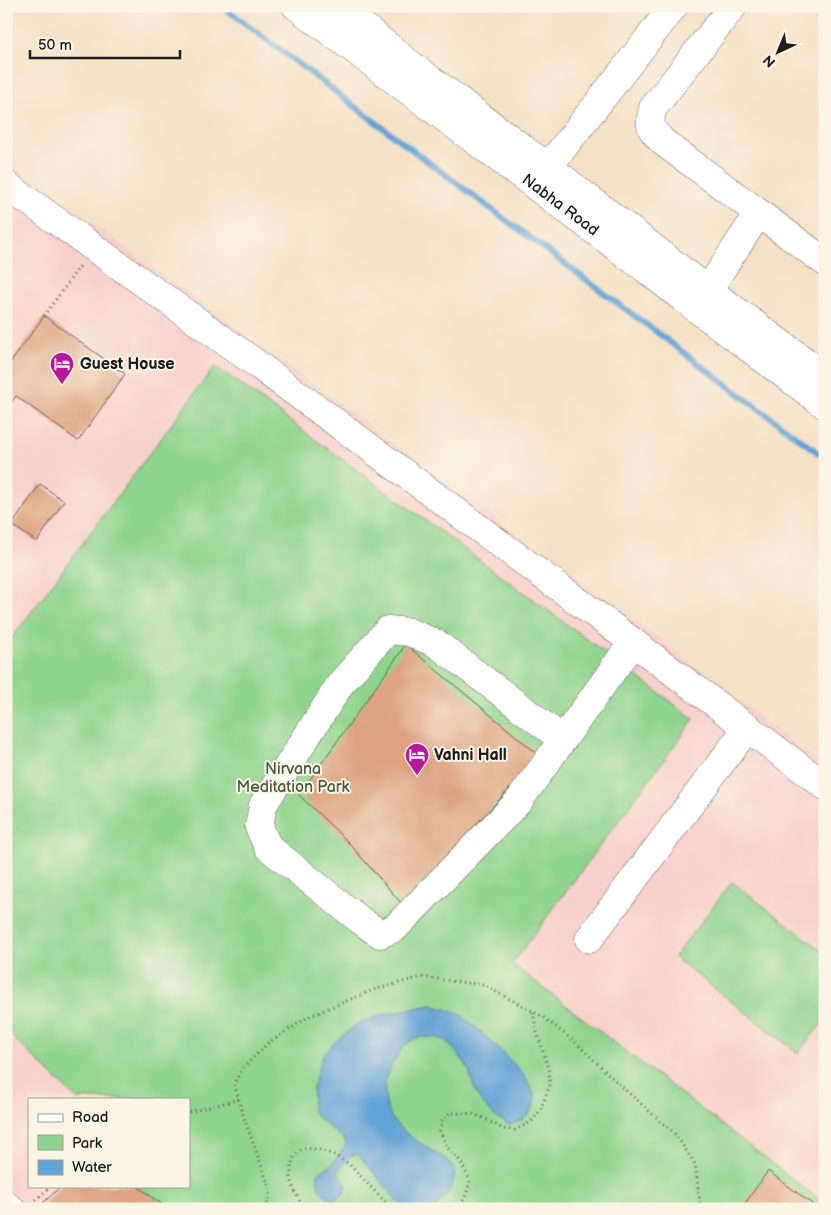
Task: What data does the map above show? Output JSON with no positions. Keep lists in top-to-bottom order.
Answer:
{
  "streets": {
    "street": ["Nabha Road"]
  },
  "parks": ["Nirvana Meditation Park"],
  "places": {
    "hotel": ["Guest House", "Vahni Hall"]
  },
  "legend": ["Road", "Park", "Water"],
  "scale_bar": "50 m",
  "north": "bottom left"
}
